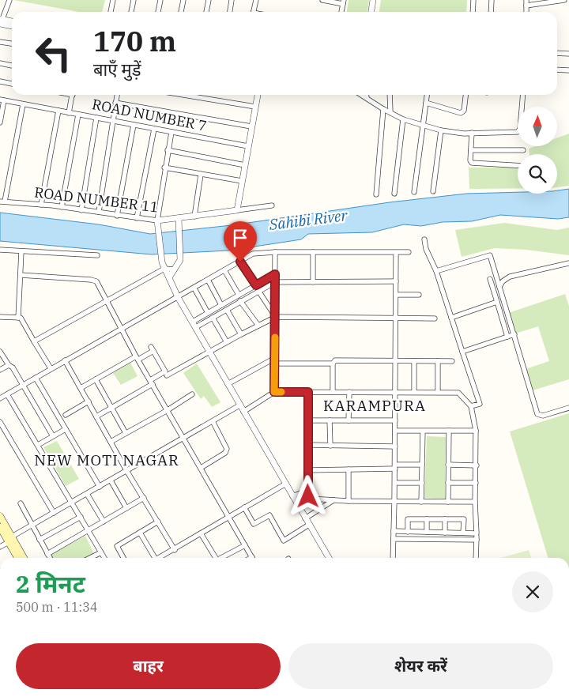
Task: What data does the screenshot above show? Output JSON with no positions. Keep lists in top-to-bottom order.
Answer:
{
  "streets": {
    "street": ["ROAD NUMBER 7", "ROAD NUMBER 11"]
  },
  "districts": ["KARAMPURA", "NEW MOTI NAGAR"],
  "water": ["Sahibi River"],
  "north": "top",
  "page": {
    "turn": ["170 m", "बाएँ मुड़ें"],
    "heading": ["2 मिनट", "500 m · 11:34"],
    "buttons": ["बाहर", "शेयर करें"]
  }
}
